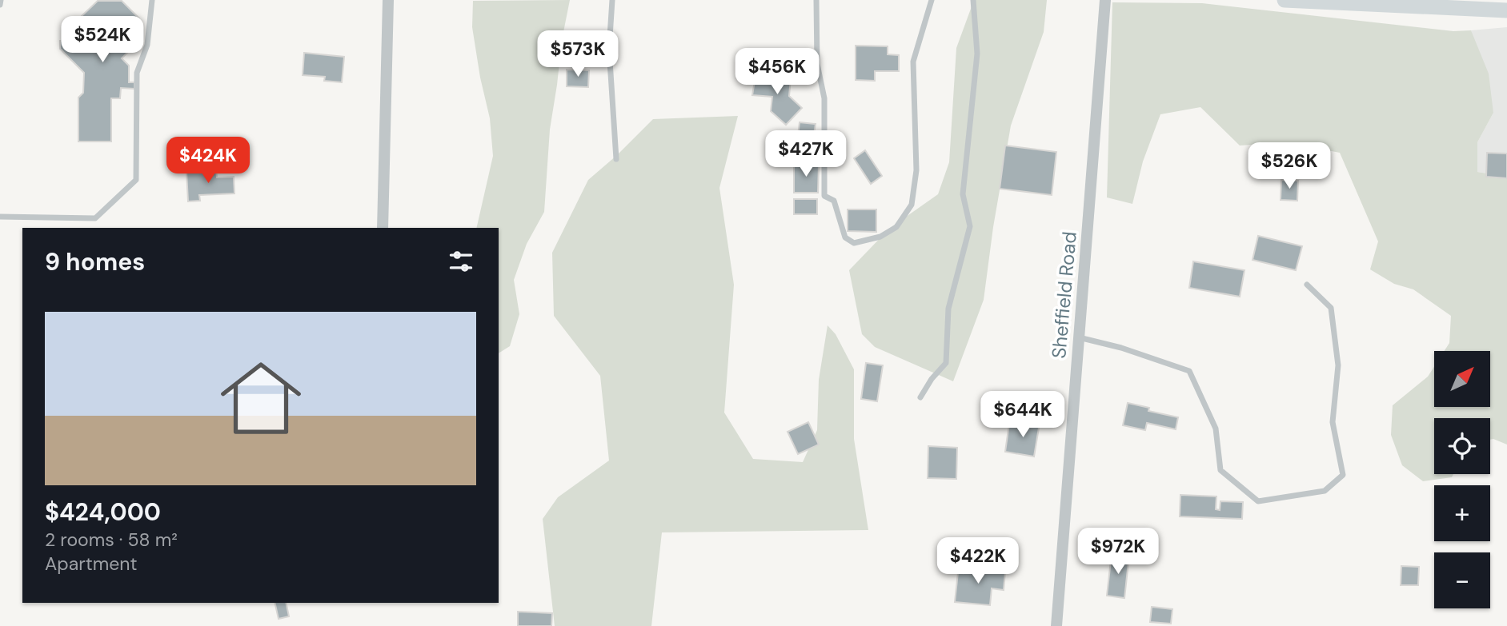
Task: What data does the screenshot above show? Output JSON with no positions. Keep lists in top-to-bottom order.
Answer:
{
  "streets": {
    "street": ["Sheffield Road"]
  },
  "north": "top right",
  "page": {
    "price": [
      "$524K",
      "$573K",
      "$456K",
      "$427K",
      "$424K",
      "$526K",
      "$644K",
      "$972K",
      "$422K"
    ],
    "heading": "9 homes",
    "list": [
      {
        "name": "$424,000",
        "note": "2 rooms · 58 m² · Apartment"
      }
    ],
    "map_buttons": ["+", "−"]
  }
}
